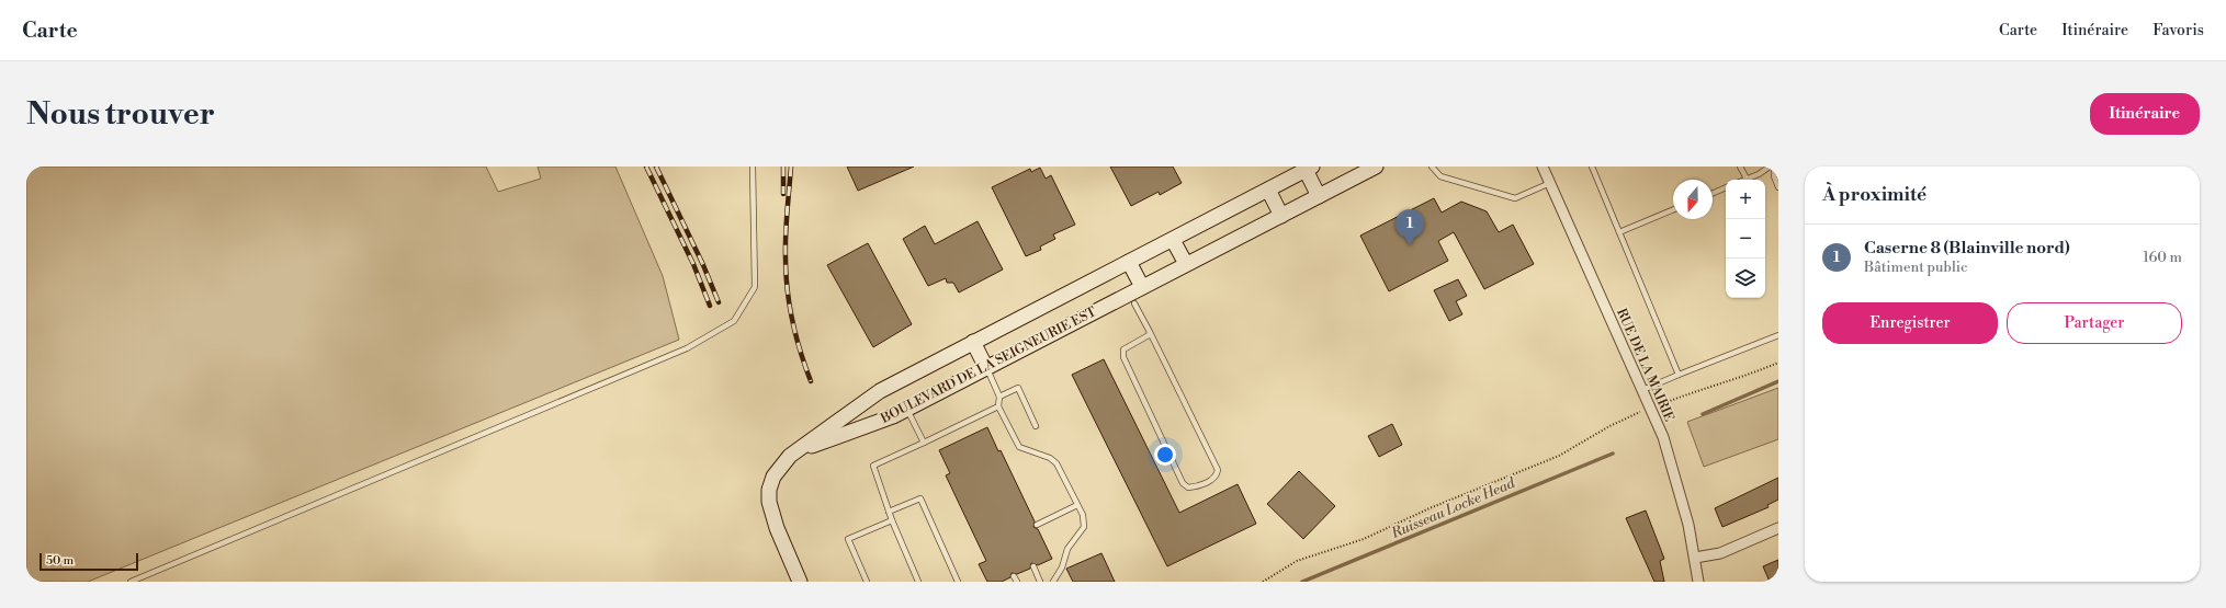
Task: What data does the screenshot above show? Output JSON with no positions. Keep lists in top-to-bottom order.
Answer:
{
  "streets": {
    "main road": ["BOULEVARD DE LA SEIGNEURIE EST"],
    "street": ["RUE DE LA MAIRIE"]
  },
  "water": ["Ruisseau Locke Head"],
  "scale_bar": "50 m",
  "north": "bottom",
  "page": {
    "header": "Carte",
    "nav": ["Carte", "Itinéraire", "Favoris"],
    "buttons": [
      "Itinéraire",
      ["Enregistrer", "Partager"]
    ],
    "title": "Nous trouver",
    "heading": "À proximité",
    "map_buttons": ["+", "−"],
    "pins": "1",
    "list": [
      {
        "mark": "1",
        "name": "Caserne 8 (Blainville nord)",
        "note": "Bâtiment public",
        "value": "160 m"
      }
    ],
    "scale": "50 m"
  }
}
